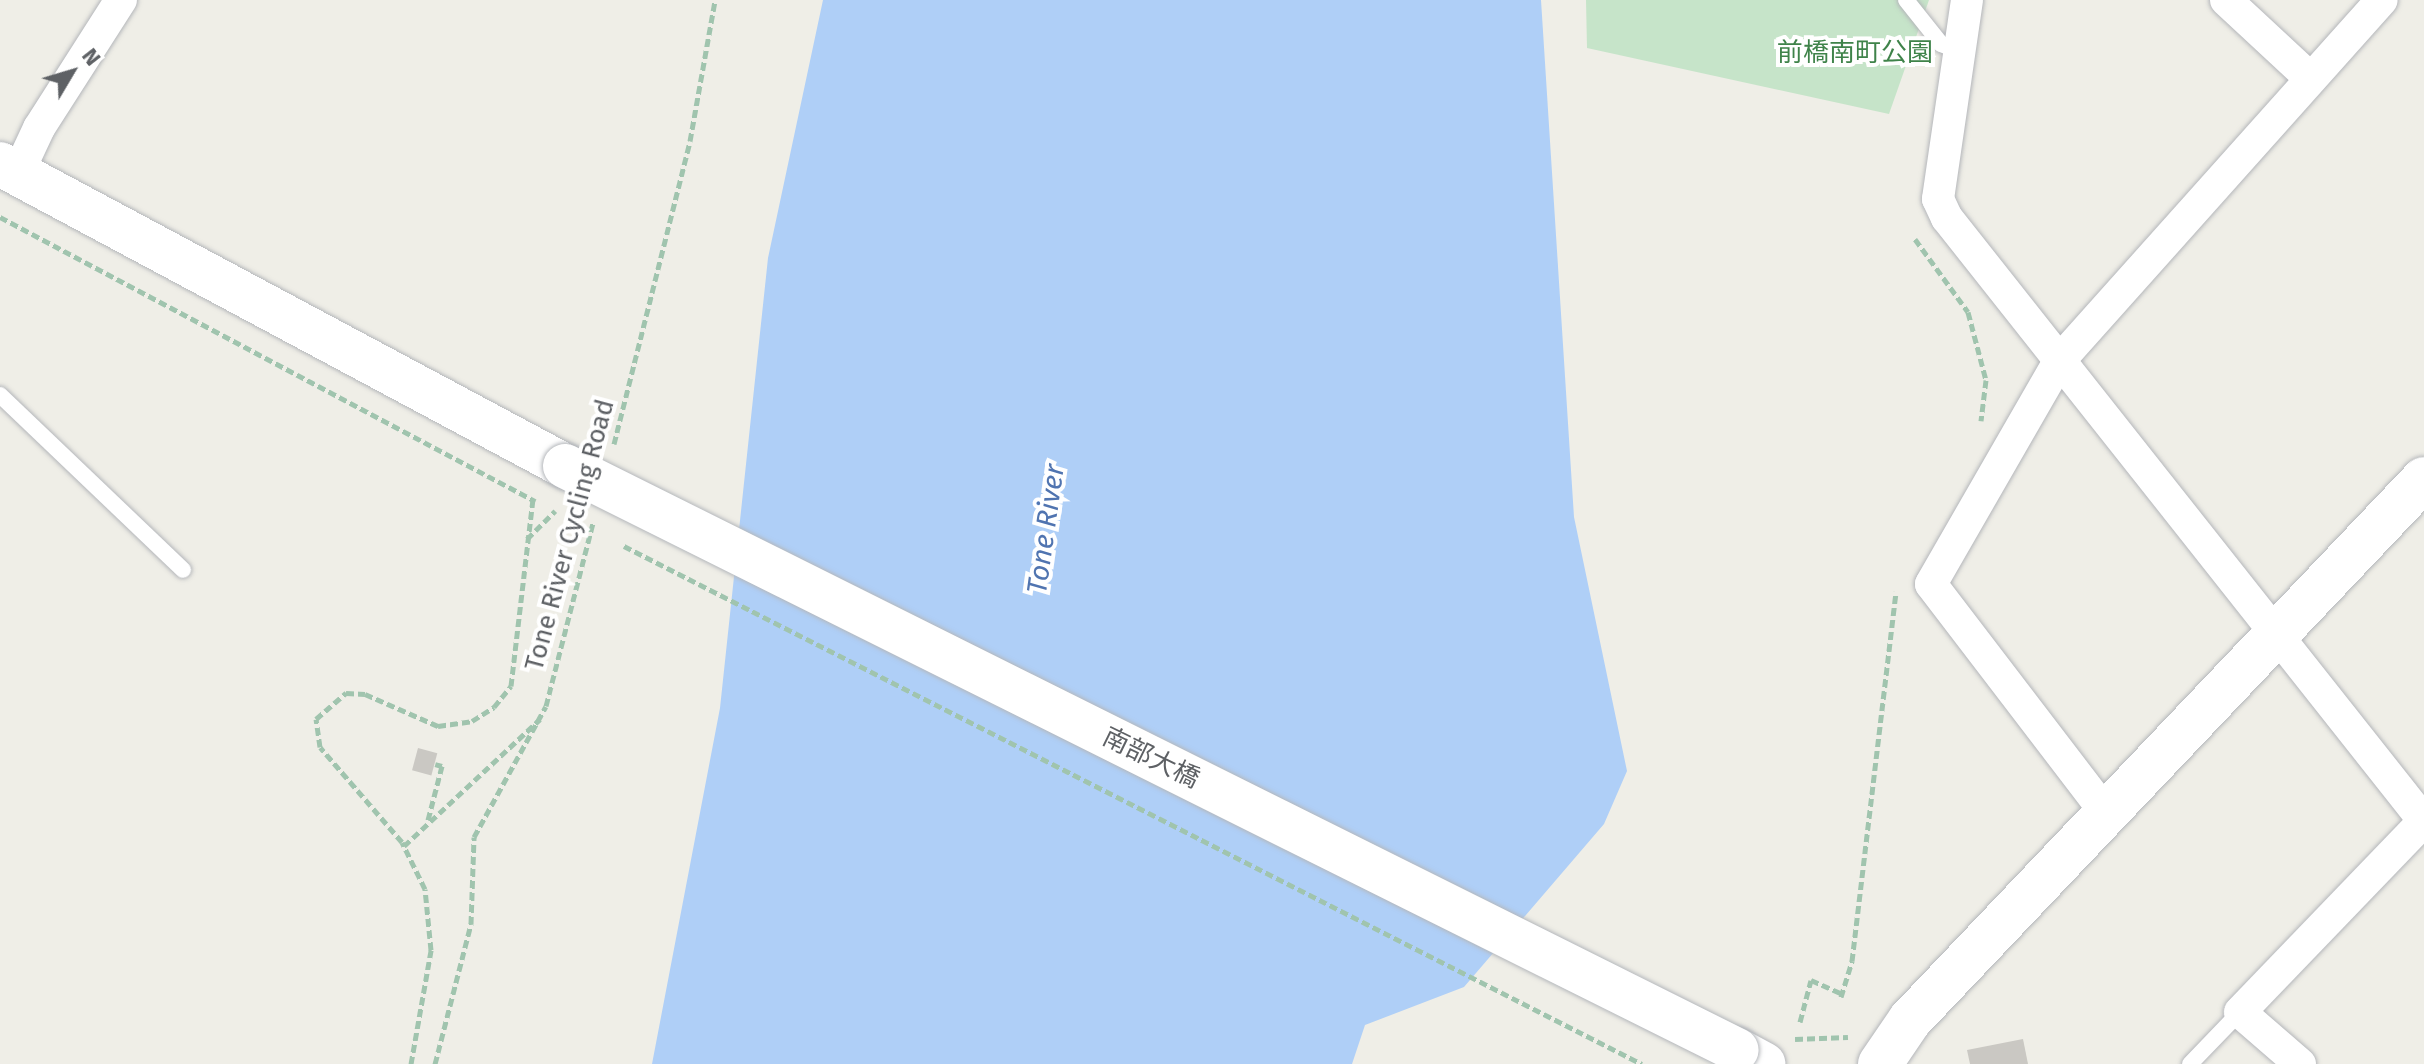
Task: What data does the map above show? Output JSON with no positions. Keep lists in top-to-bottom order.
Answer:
{
  "streets": {
    "street": ["南部大橋"],
    "path": ["Tone River Cycling Road"]
  },
  "water": ["Tone River"],
  "parks": ["前橋南町公園"],
  "north": "top right"
}
